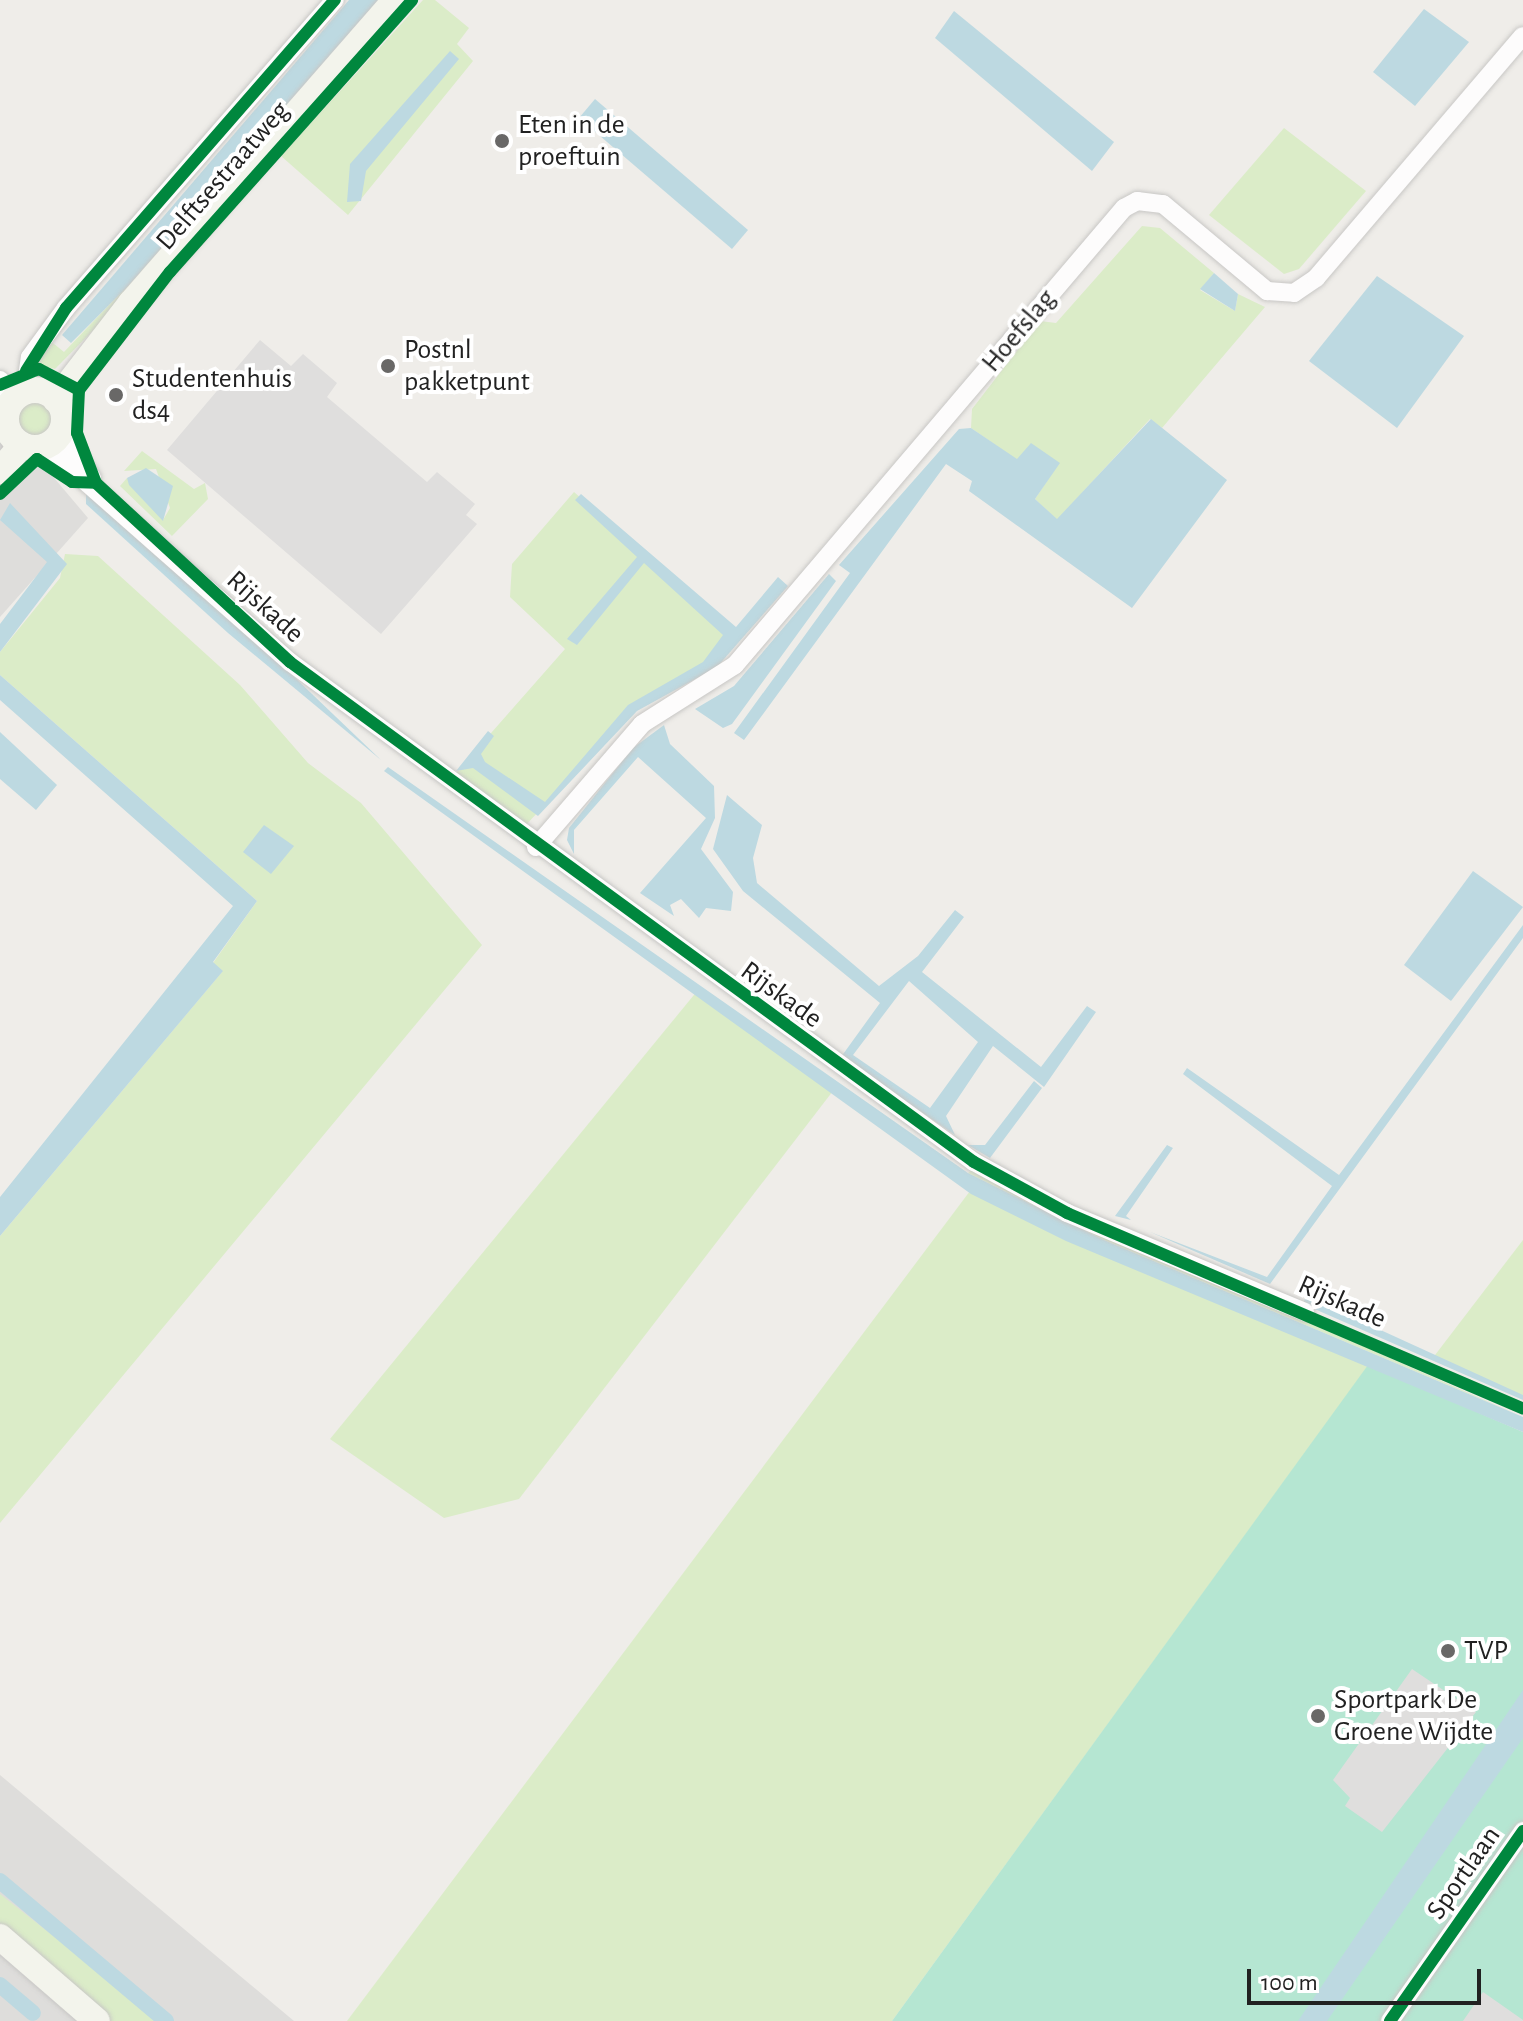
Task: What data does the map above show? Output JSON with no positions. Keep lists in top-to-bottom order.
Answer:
{
  "streets": {
    "main road": ["Delftsestraatweg"],
    "street": ["Hoefslag", "Rijskade", "Sportlaan"]
  },
  "crossings": [
    ["Delftsestraatweg", "Rijskade"],
    ["Hoefslag", "Rijskade"]
  ],
  "places": [
    "Eten in de proeftuin",
    "Postnl pakketpunt",
    "Studentenhuis ds4",
    "TVP",
    "Sportpark De Groene Wijdte"
  ],
  "scale_bar": "100 m"
}
